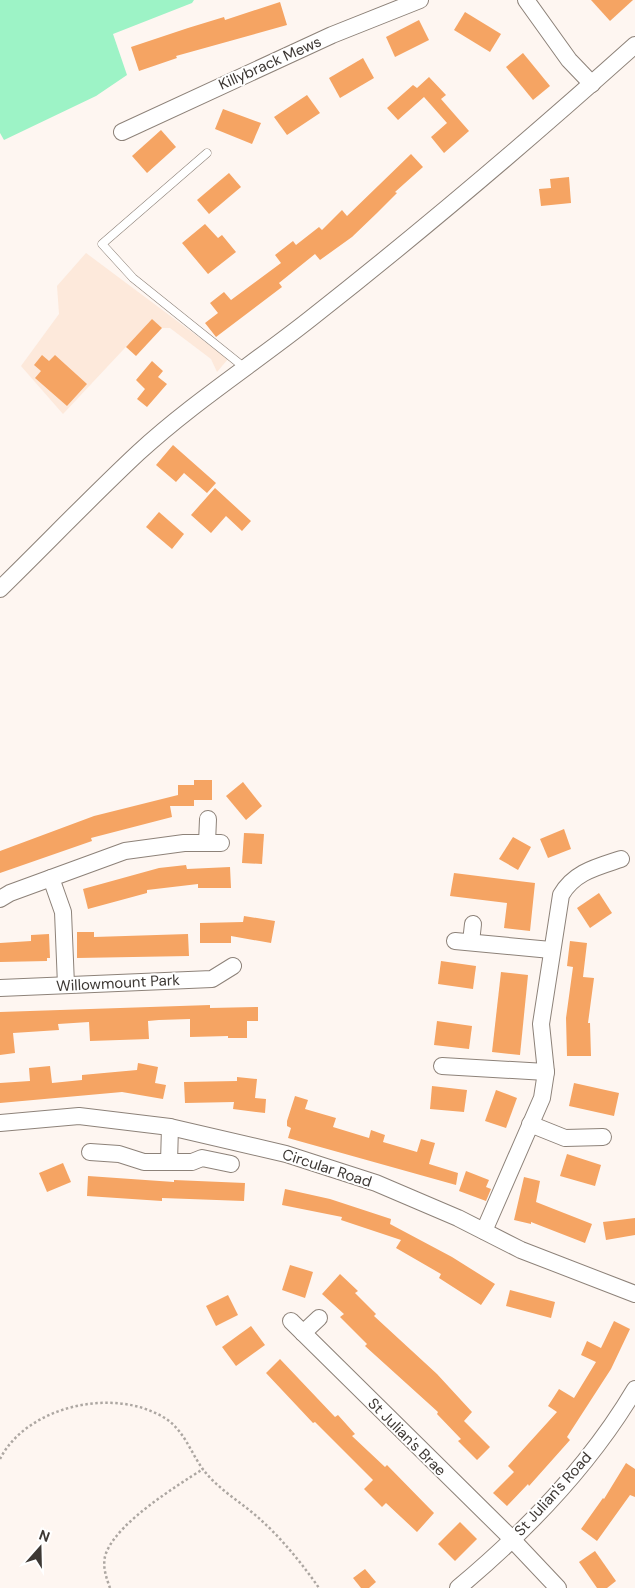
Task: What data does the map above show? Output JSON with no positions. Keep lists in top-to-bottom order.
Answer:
{
  "streets": {
    "street": [
      "Killybrack Mews",
      "Willowmount Park",
      "Circular Road",
      "St Julian's Brae",
      "St Julian's Road"
    ]
  },
  "crossings": [
    ["St Julian's Brae", "St Julian's Road"]
  ],
  "north": "top"
}
